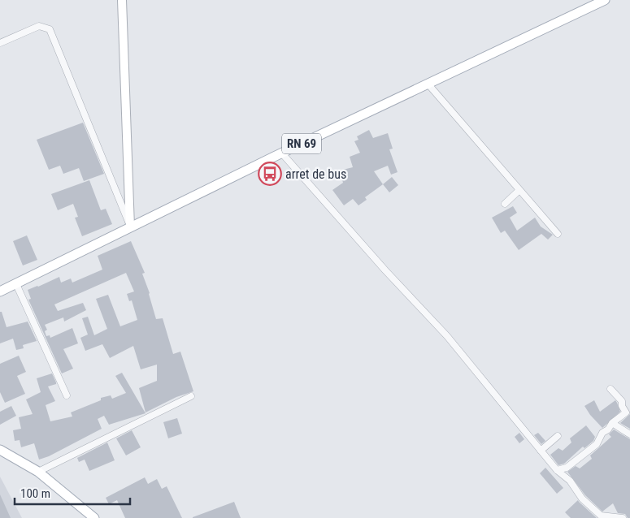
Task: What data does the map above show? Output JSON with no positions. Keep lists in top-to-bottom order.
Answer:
{
  "streets": {
    "main road": ["RN 69"]
  },
  "places": {
    "bus stop": ["arret de bus"]
  },
  "scale_bar": "100 m"
}
